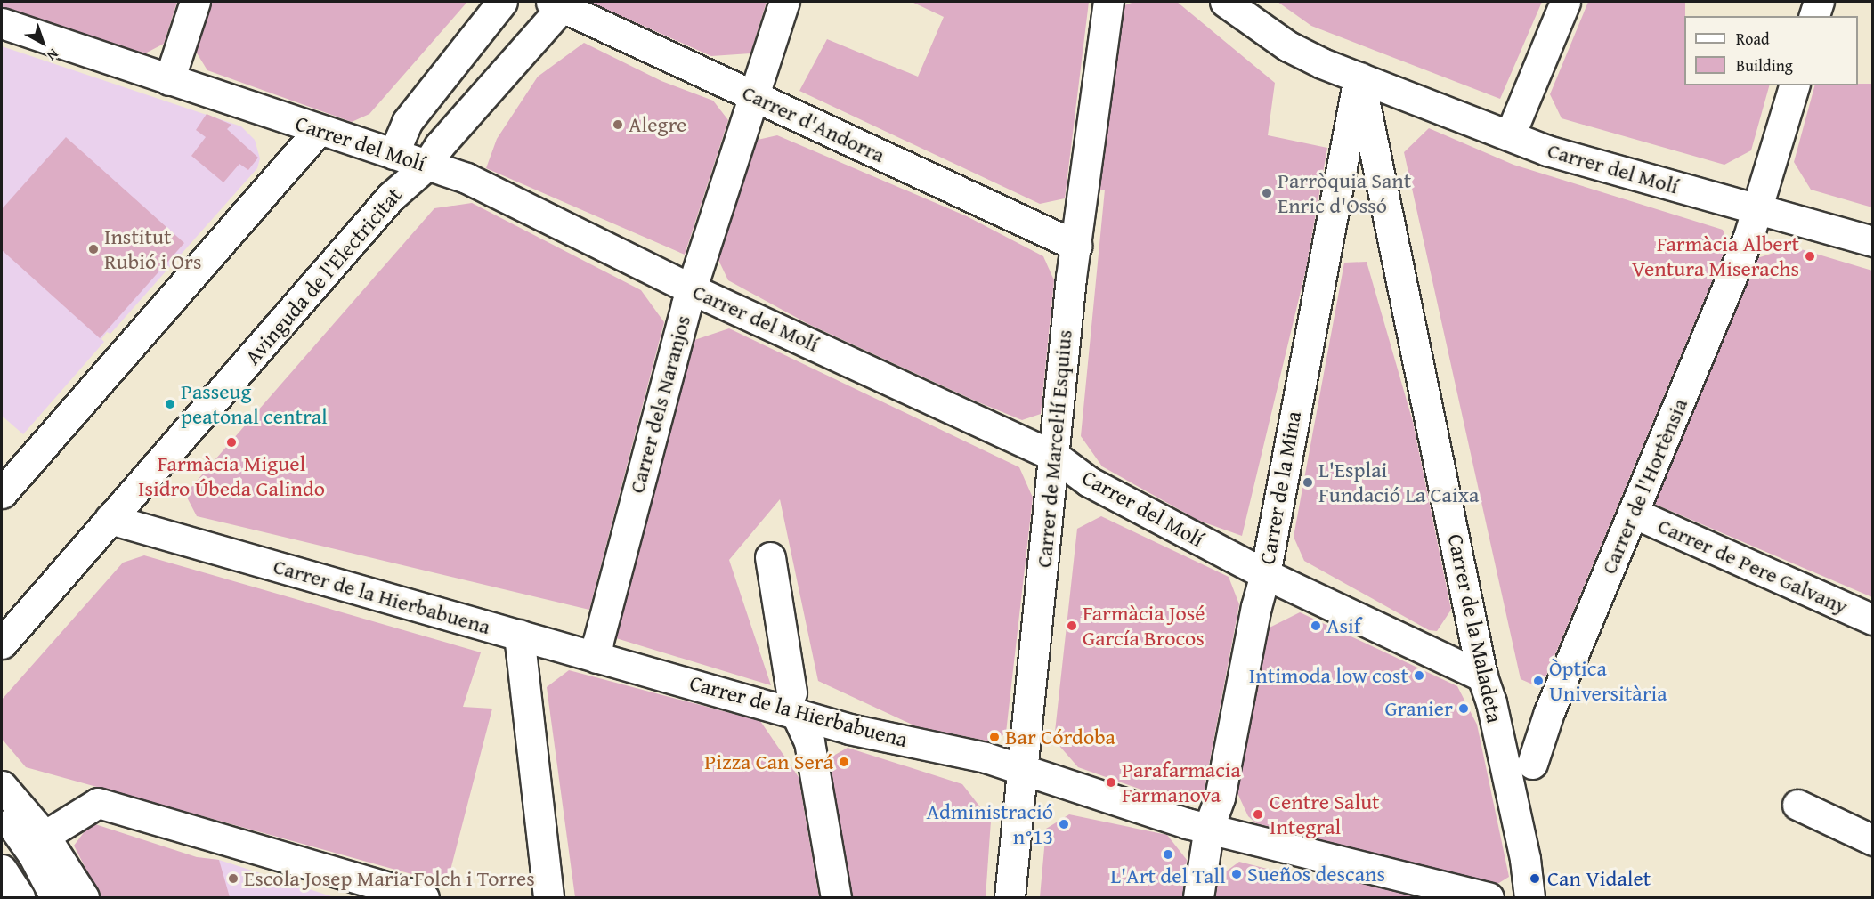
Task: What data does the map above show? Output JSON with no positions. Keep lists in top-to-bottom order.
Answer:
{
  "streets": {
    "street": [
      "Carrer d'Andorra",
      "Carrer del Molí",
      "Avinguda de l'Electricitat",
      "Carrer dels Naranjos",
      "Carrer de Marcel·lí Esquius",
      "Carrer de l'Hortènsia",
      "Carrer de la Mina",
      "Carrer de Pere Galvany",
      "Carrer de la Hierbabuena",
      "Carrer de la Maladeta"
    ]
  },
  "crossings": [
    ["Carrer d'Andorra", "Avinguda de l'Electricitat"],
    ["Carrer d'Andorra", "Carrer dels Naranjos"],
    ["Carrer d'Andorra", "Carrer de Marcel·lí Esquius"],
    ["Carrer del Molí", "Avinguda de l'Electricitat"],
    ["Carrer del Molí", "Carrer dels Naranjos"],
    ["Carrer del Molí", "Carrer de Marcel·lí Esquius"],
    ["Carrer del Molí", "Carrer de l'Hortènsia"],
    ["Carrer del Molí", "Carrer de la Mina"],
    ["Carrer del Molí", "Carrer de la Maladeta"],
    ["Avinguda de l'Electricitat", "Carrer de la Hierbabuena"],
    ["Carrer dels Naranjos", "Carrer de la Hierbabuena"],
    ["Carrer de Marcel·lí Esquius", "Carrer de la Hierbabuena"],
    ["Carrer de l'Hortènsia", "Carrer de Pere Galvany"],
    ["Carrer de la Mina", "Carrer de la Hierbabuena"],
    ["Carrer de la Mina", "Carrer de la Maladeta"]
  ],
  "places": [
    "Alegre",
    "Parròquia Sant Enric d'Ossó",
    "Institut Rubió i Ors",
    "Farmàcia Albert Ventura Miserachs",
    "Passeug peatonal central",
    "Farmàcia Miguel Isidro Úbeda Galindo",
    "L'Esplai Fundació La Caixa",
    "Farmàcia José García Brocos",
    "Asif",
    "Intimoda low cost",
    "Òptica Universitària",
    "Granier",
    "Bar Córdoba",
    "Pizza Can Será",
    "Parafarmacia Farmanova",
    "Centre Salut Integral",
    "Administració n°13",
    "L'Art del Tall",
    "Sueños descans",
    "Escola Josep Maria Folch i Torres",
    "Can Vidalet"
  ],
  "legend": ["Road", "Building"],
  "north": "bottom right"
}
